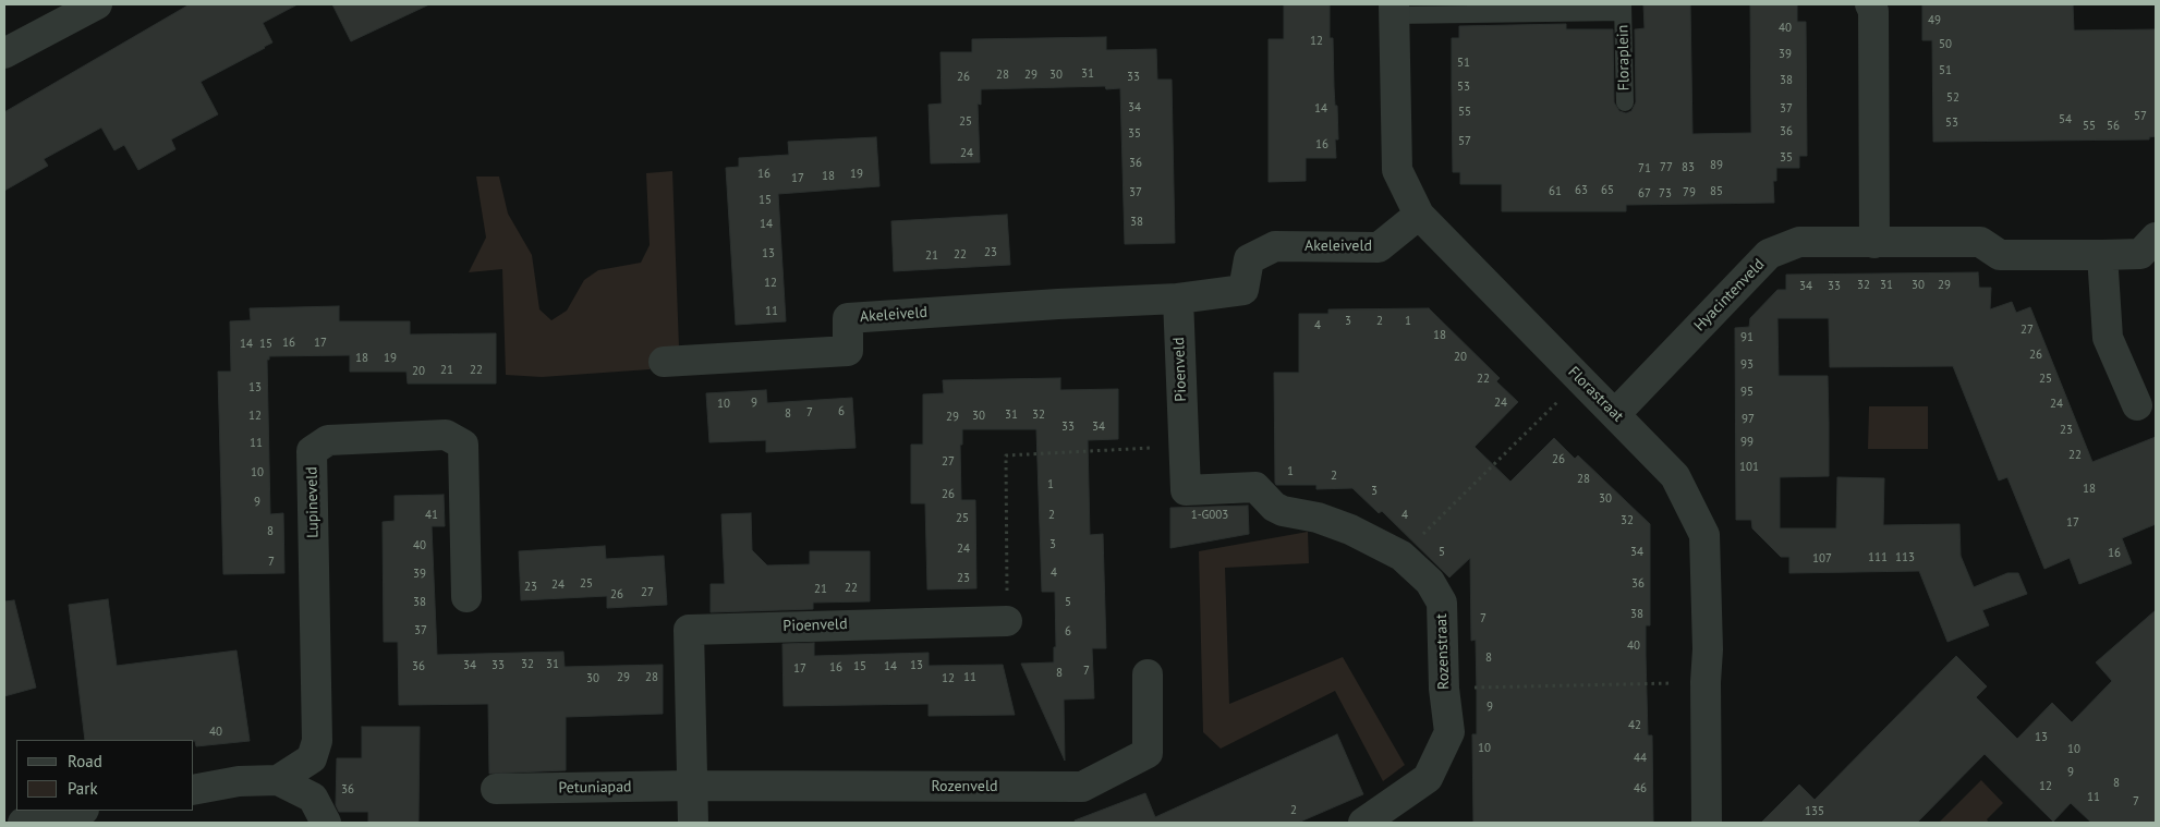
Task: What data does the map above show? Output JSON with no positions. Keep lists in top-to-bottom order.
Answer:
{
  "streets": {
    "street": [
      "Akeleiveld",
      "Hyacintenveld",
      "Pioenveld",
      "Florastraat",
      "Lupineveld",
      "Rozenstraat",
      "Rozenveld",
      "Petuniapad"
    ],
    "lane": ["Floraplein"]
  },
  "crossings": [
    ["Floraplein", "Florastraat"],
    ["Akeleiveld", "Pioenveld"],
    ["Akeleiveld", "Florastraat"],
    ["Hyacintenveld", "Florastraat"],
    ["Pioenveld", "Rozenstraat"],
    ["Pioenveld", "Rozenveld"],
    ["Pioenveld", "Petuniapad"],
    ["Rozenveld", "Petuniapad"]
  ],
  "house_numbers": [
    "49",
    "40",
    "12",
    "50",
    "39",
    "51",
    "51",
    "31",
    "28",
    "29",
    "30",
    "26",
    "33",
    "38",
    "53",
    "52",
    "34",
    "14",
    "37",
    "55",
    "57",
    "54",
    "25",
    "53",
    "55",
    "56",
    "36",
    "35",
    "57",
    "16",
    "24",
    "35",
    "36",
    "89",
    "77",
    "83",
    "71",
    "16",
    "19",
    "18",
    "17",
    "63",
    "65",
    "61",
    "85",
    "37",
    "79",
    "67",
    "73",
    "15",
    "38",
    "14",
    "23",
    "13",
    "22",
    "21",
    "12",
    "32",
    "31",
    "30",
    "29",
    "34",
    "33",
    "11",
    "3",
    "2",
    "1",
    "4",
    "27",
    "18",
    "91",
    "16",
    "17",
    "14",
    "15",
    "26",
    "20",
    "18",
    "19",
    "93",
    "21",
    "22",
    "20",
    "22",
    "25",
    "13",
    "95",
    "9",
    "24",
    "10",
    "24",
    "6",
    "7",
    "8",
    "31",
    "32",
    "12",
    "30",
    "29",
    "97",
    "33",
    "34",
    "23",
    "99",
    "11",
    "22",
    "26",
    "27",
    "101",
    "1",
    "10",
    "2",
    "28",
    "1",
    "18",
    "3",
    "26",
    "30",
    "9",
    "41",
    "2",
    "1-G003",
    "4",
    "25",
    "32",
    "17",
    "8",
    "3",
    "40",
    "24",
    "5",
    "34",
    "16",
    "111",
    "113",
    "107",
    "7",
    "4",
    "39",
    "23",
    "25",
    "36",
    "24",
    "23",
    "22",
    "21",
    "27",
    "26",
    "38",
    "5",
    "38",
    "7",
    "37",
    "6",
    "40",
    "8",
    "32",
    "31",
    "34",
    "33",
    "13",
    "36",
    "15",
    "14",
    "16",
    "17",
    "7",
    "8",
    "29",
    "28",
    "11",
    "30",
    "12",
    "9",
    "42",
    "40",
    "13",
    "10",
    "10",
    "44",
    "9",
    "8",
    "12",
    "46",
    "36",
    "11",
    "7",
    "2",
    "135"
  ],
  "legend": ["Road", "Park"]
}
